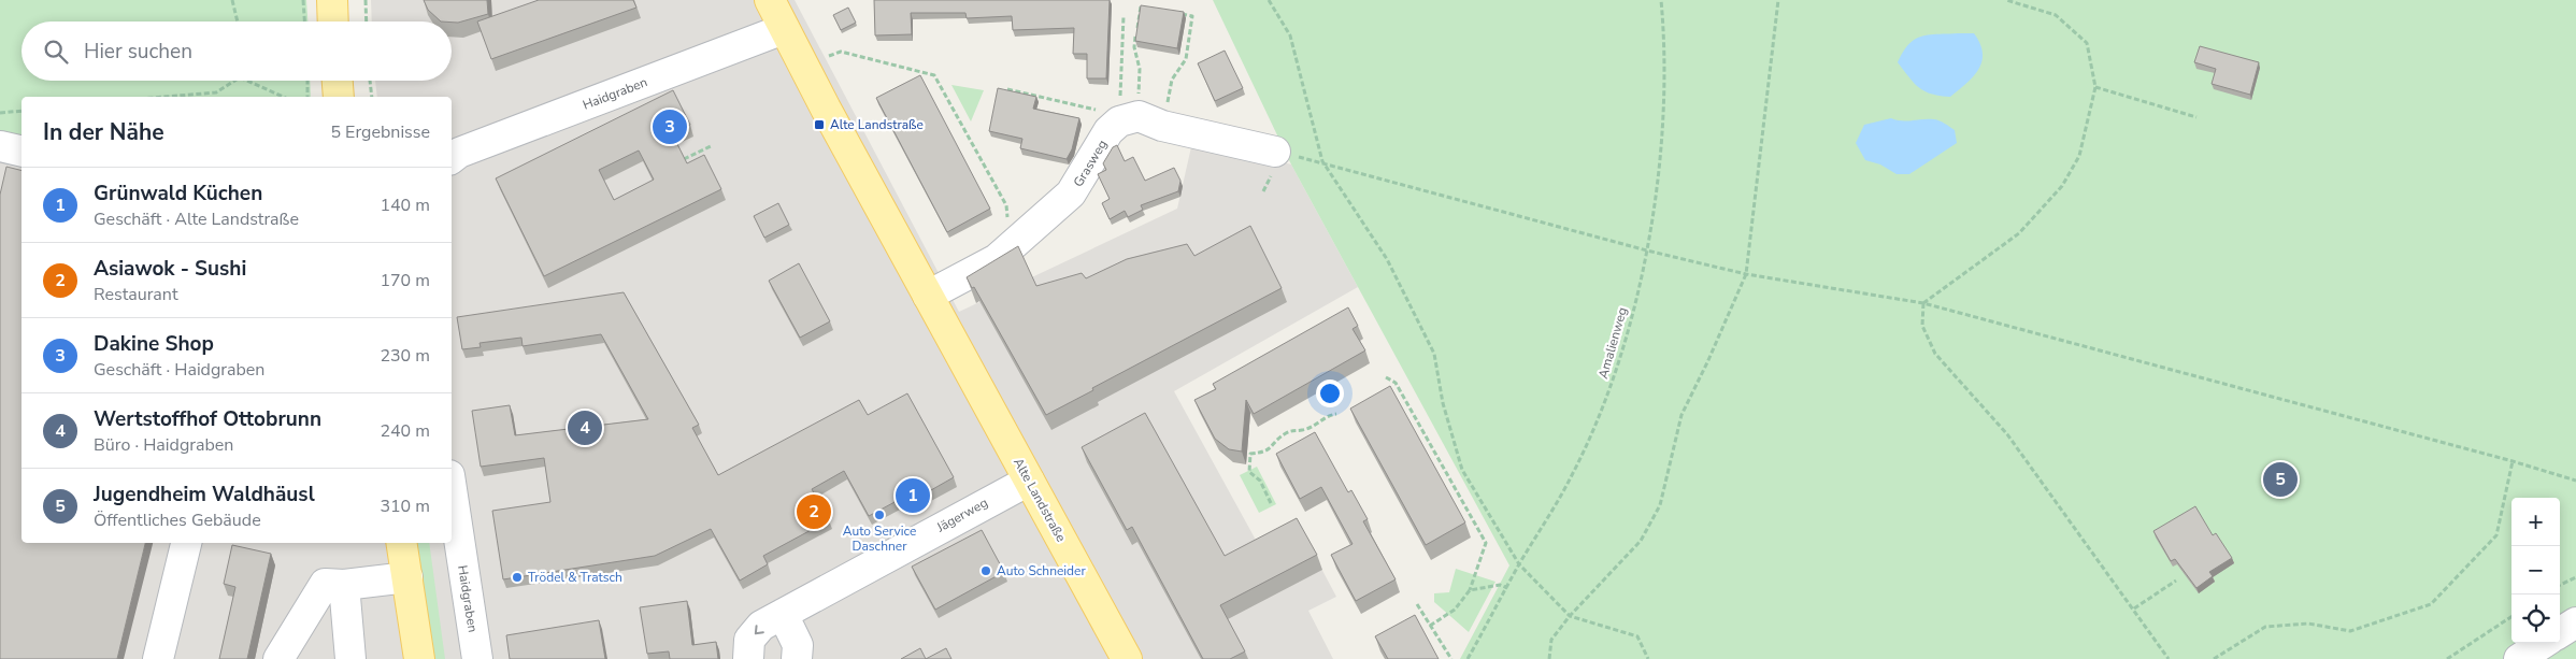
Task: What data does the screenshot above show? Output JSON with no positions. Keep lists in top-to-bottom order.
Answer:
{
  "streets": {
    "main road": ["Alte Landstraße"],
    "street": ["Haidgraben", "Grasweg", "Jägerweg"],
    "path": ["Amalienweg"]
  },
  "crossings": [
    ["Haidgraben", "Alte Landstraße"],
    ["Grasweg", "Alte Landstraße"],
    ["Alte Landstraße", "Jägerweg"]
  ],
  "places": {
    "transit": ["Alte Landstraße"],
    "other": ["Auto Service Daschner", "Auto Schneider", "Trödel & Tratsch"]
  },
  "page": {
    "search": "Hier suchen",
    "heading": ["In der Nähe", "5 Ergebnisse"],
    "pins": [
      "3",
      "4",
      "5",
      "1",
      "2"
    ],
    "list": [
      {
        "mark": "1",
        "name": "Grünwald Küchen",
        "note": "Geschäft · Alte Landstraße",
        "value": "140 m"
      },
      {
        "mark": "2",
        "name": "Asiawok - Sushi",
        "note": "Restaurant",
        "value": "170 m"
      },
      {
        "mark": "3",
        "name": "Dakine Shop",
        "note": "Geschäft · Haidgraben",
        "value": "230 m"
      },
      {
        "mark": "4",
        "name": "Wertstoffhof Ottobrunn",
        "note": "Büro · Haidgraben",
        "value": "240 m"
      },
      {
        "mark": "5",
        "name": "Jugendheim Waldhäusl",
        "note": "Öffentliches Gebäude",
        "value": "310 m"
      }
    ],
    "map_buttons": ["+", "−"]
  }
}
